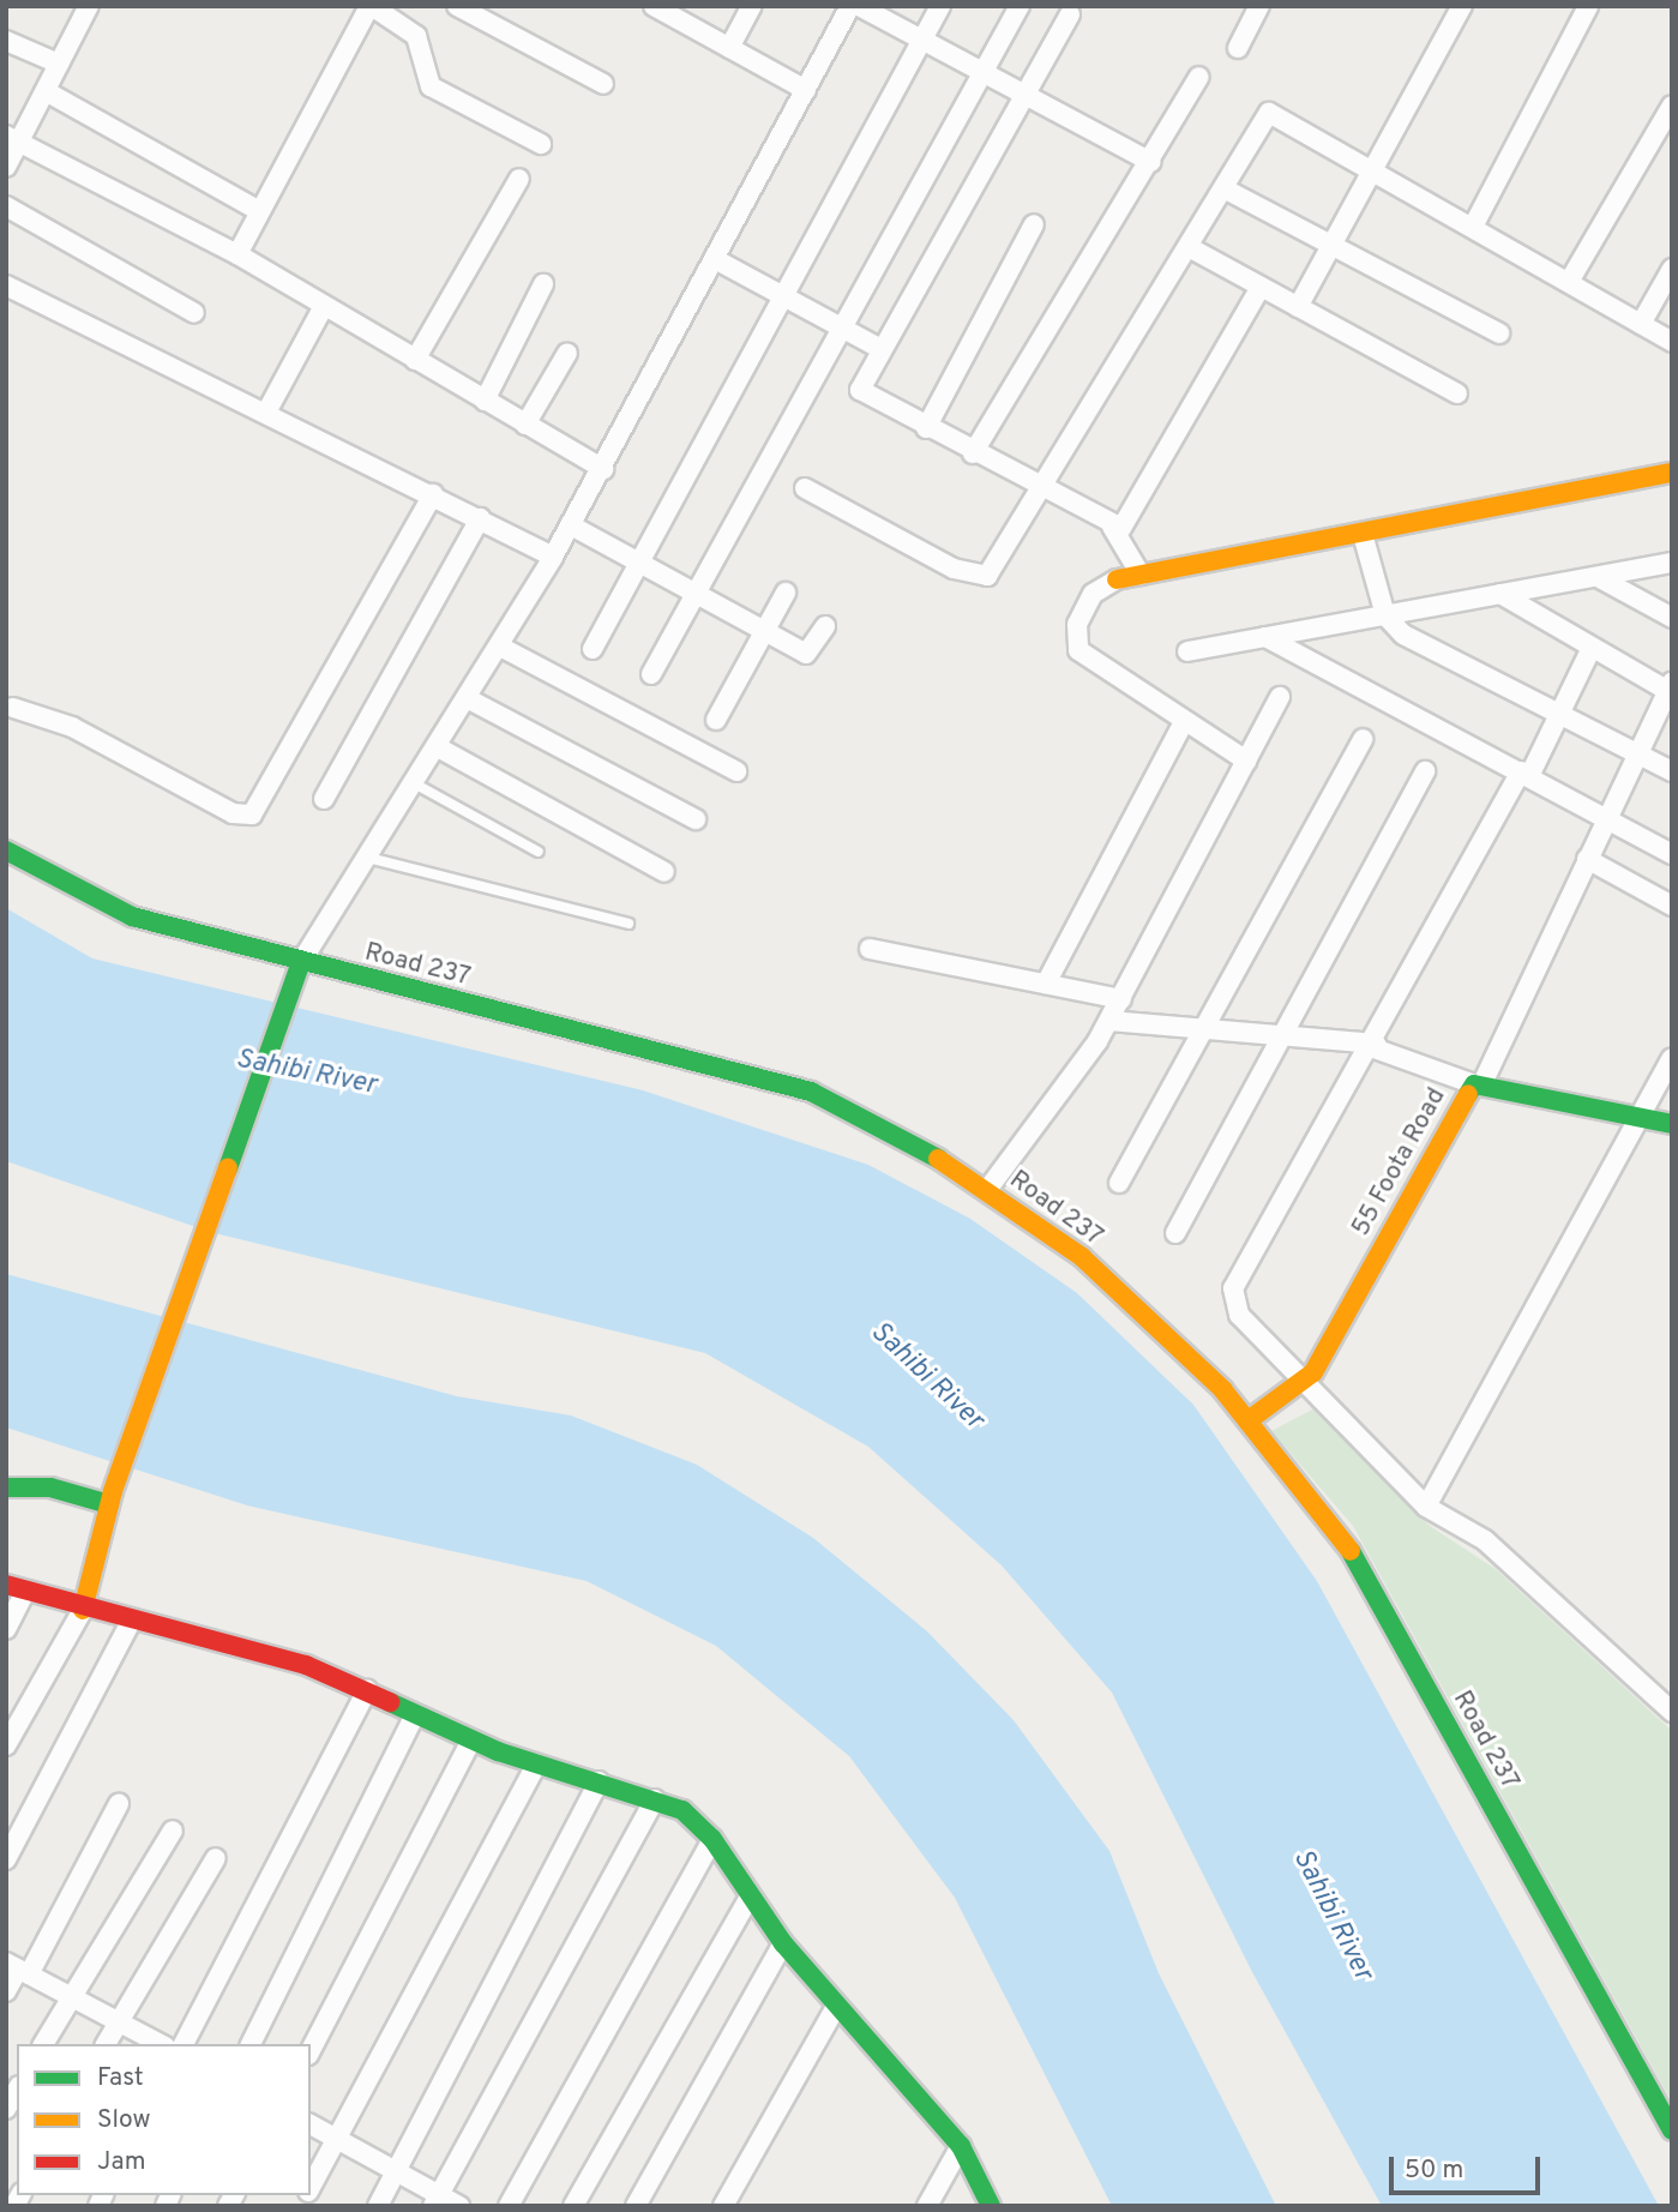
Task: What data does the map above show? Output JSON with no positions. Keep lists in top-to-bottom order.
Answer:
{
  "streets": {
    "street": ["Road 237", "55 Foota Road"]
  },
  "crossings": [
    ["Road 237", "55 Foota Road"]
  ],
  "water": ["Sahibi River"],
  "legend": ["Fast", "Slow", "Jam"],
  "scale_bar": "50 m"
}
